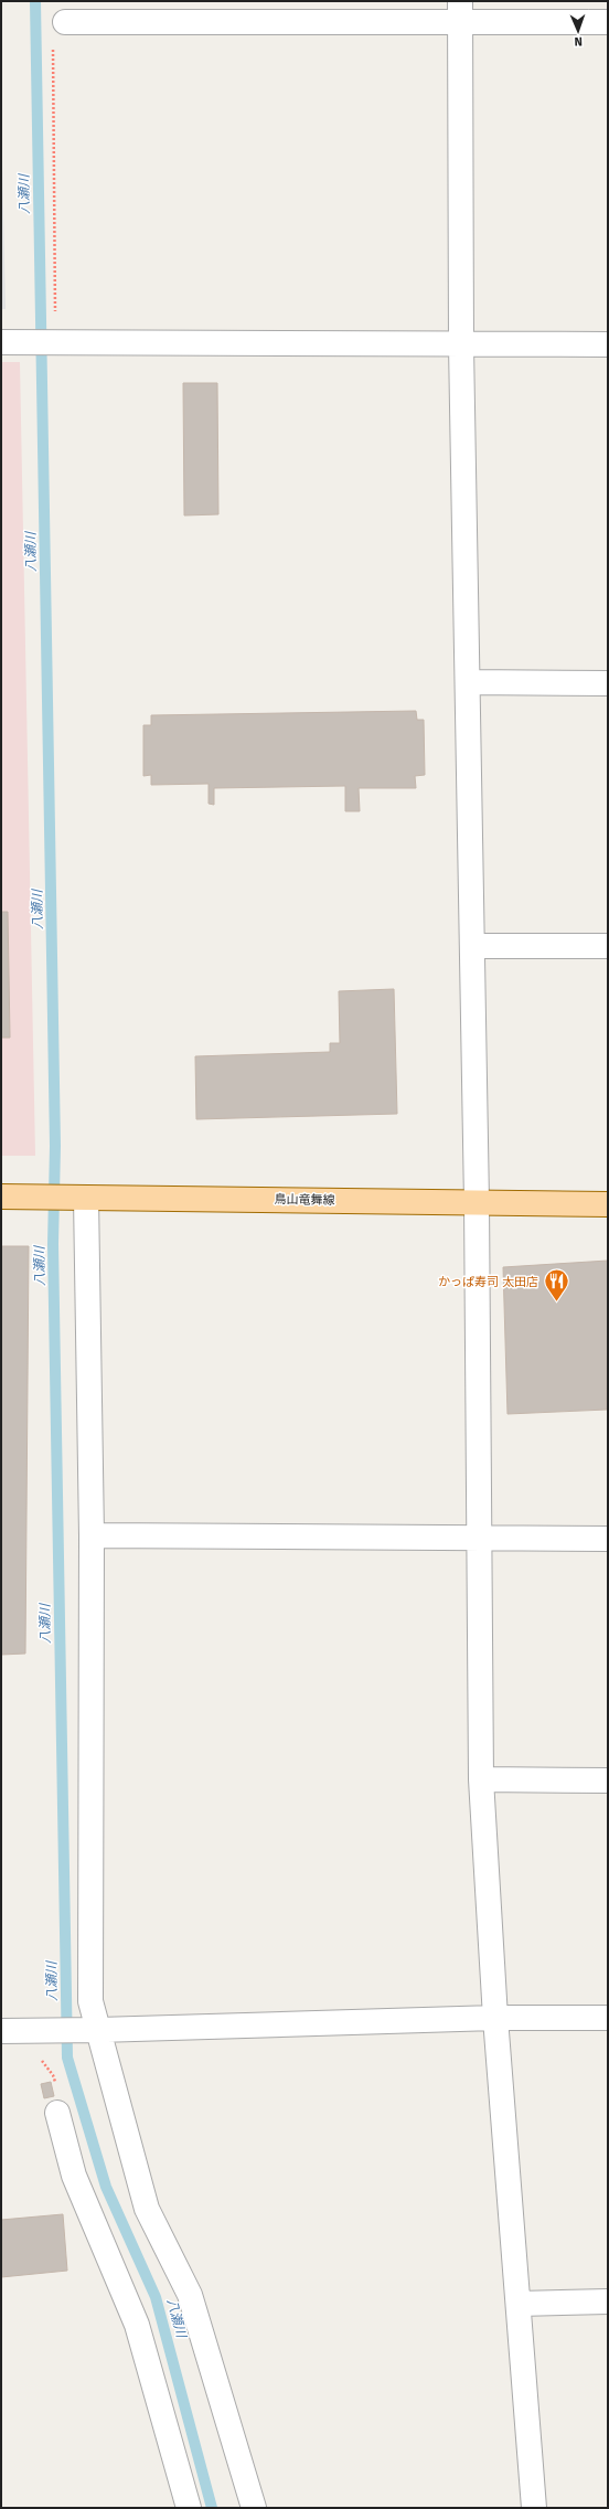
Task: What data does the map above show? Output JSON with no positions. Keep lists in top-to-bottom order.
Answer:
{
  "streets": {
    "main road": ["鳥山竜舞線"]
  },
  "water": ["八瀬川"],
  "places": {
    "restaurant": ["かっぱ寿司 太田店"]
  },
  "north": "bottom"
}
